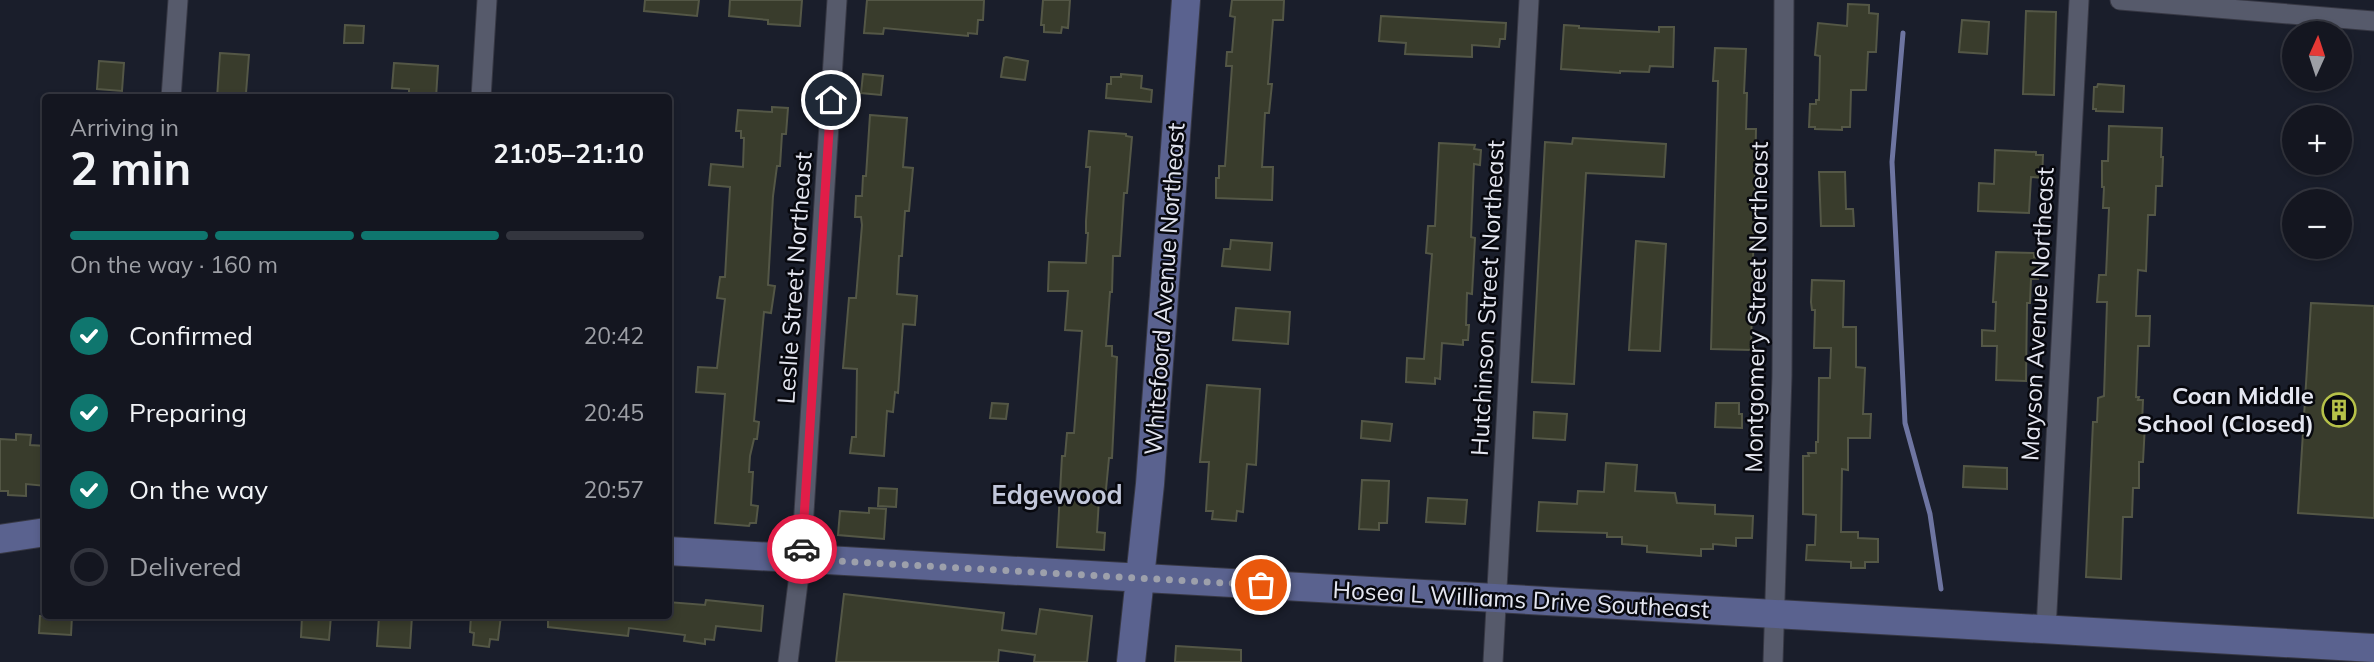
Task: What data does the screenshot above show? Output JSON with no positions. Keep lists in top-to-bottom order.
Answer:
{
  "streets": {
    "street": [
      "Leslie Street Northeast",
      "Whitefoord Avenue Northeast",
      "Hutchinson Street Northeast",
      "Montgomery Street Northeast",
      "Mayson Avenue Northeast",
      "Hosea L Williams Drive Southeast"
    ]
  },
  "crossings": [
    ["Leslie Street Northeast", "Hosea L Williams Drive Southeast"],
    ["Whitefoord Avenue Northeast", "Hosea L Williams Drive Southeast"],
    ["Hutchinson Street Northeast", "Hosea L Williams Drive Southeast"],
    ["Montgomery Street Northeast", "Hosea L Williams Drive Southeast"],
    ["Mayson Avenue Northeast", "Hosea L Williams Drive Southeast"]
  ],
  "districts": ["Edgewood"],
  "places": {
    "building": ["Coan Middle School (Closed)"]
  },
  "north": "top",
  "page": {
    "map_buttons": ["+", "−"],
    "heading": ["2 min", "Arriving in", "21:05–21:10"],
    "bar": "On the way · 160 m",
    "list": [
      ["Confirmed", "20:42"],
      ["Preparing", "20:45"],
      ["On the way", "20:57"],
      "Delivered"
    ]
  }
}
